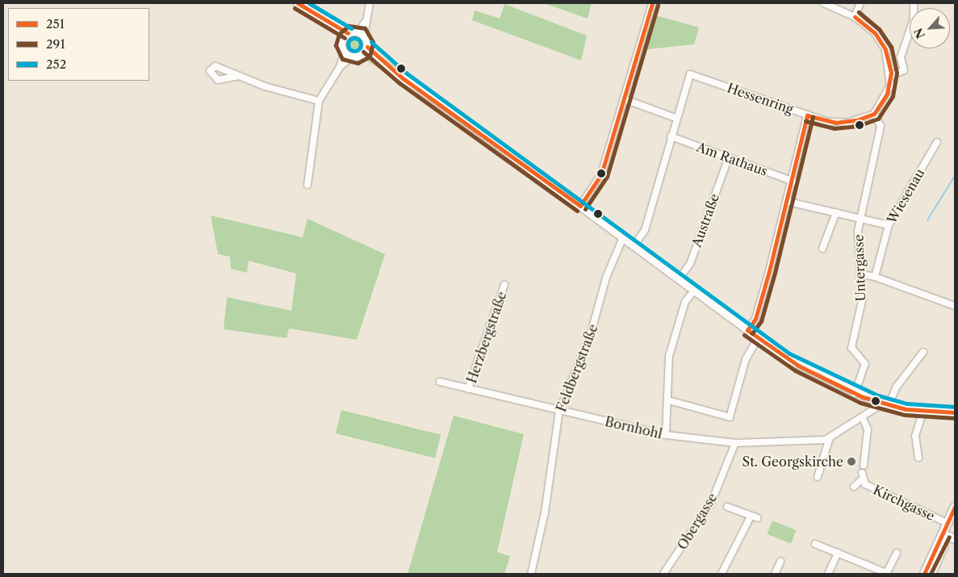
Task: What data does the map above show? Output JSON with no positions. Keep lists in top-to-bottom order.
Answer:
{
  "streets": {
    "street": [
      "Hessenring",
      "Am Rathaus",
      "Wiesenau",
      "Austraße",
      "Untergasse",
      "Herzbergstraße",
      "Feldbergstraße",
      "Bornhohl",
      "Kirchgasse",
      "Obergasse"
    ]
  },
  "crossings": [
    ["Hessenring", "Untergasse"],
    ["Am Rathaus", "Austraße"],
    ["Herzbergstraße", "Bornhohl"],
    ["Feldbergstraße", "Bornhohl"],
    ["Bornhohl", "Obergasse"]
  ],
  "places": ["St. Georgskirche"],
  "lines": ["transit line 251", "transit line 252", "transit line 291"],
  "legend": ["251", "291", "252"],
  "north": "bottom left"
}
